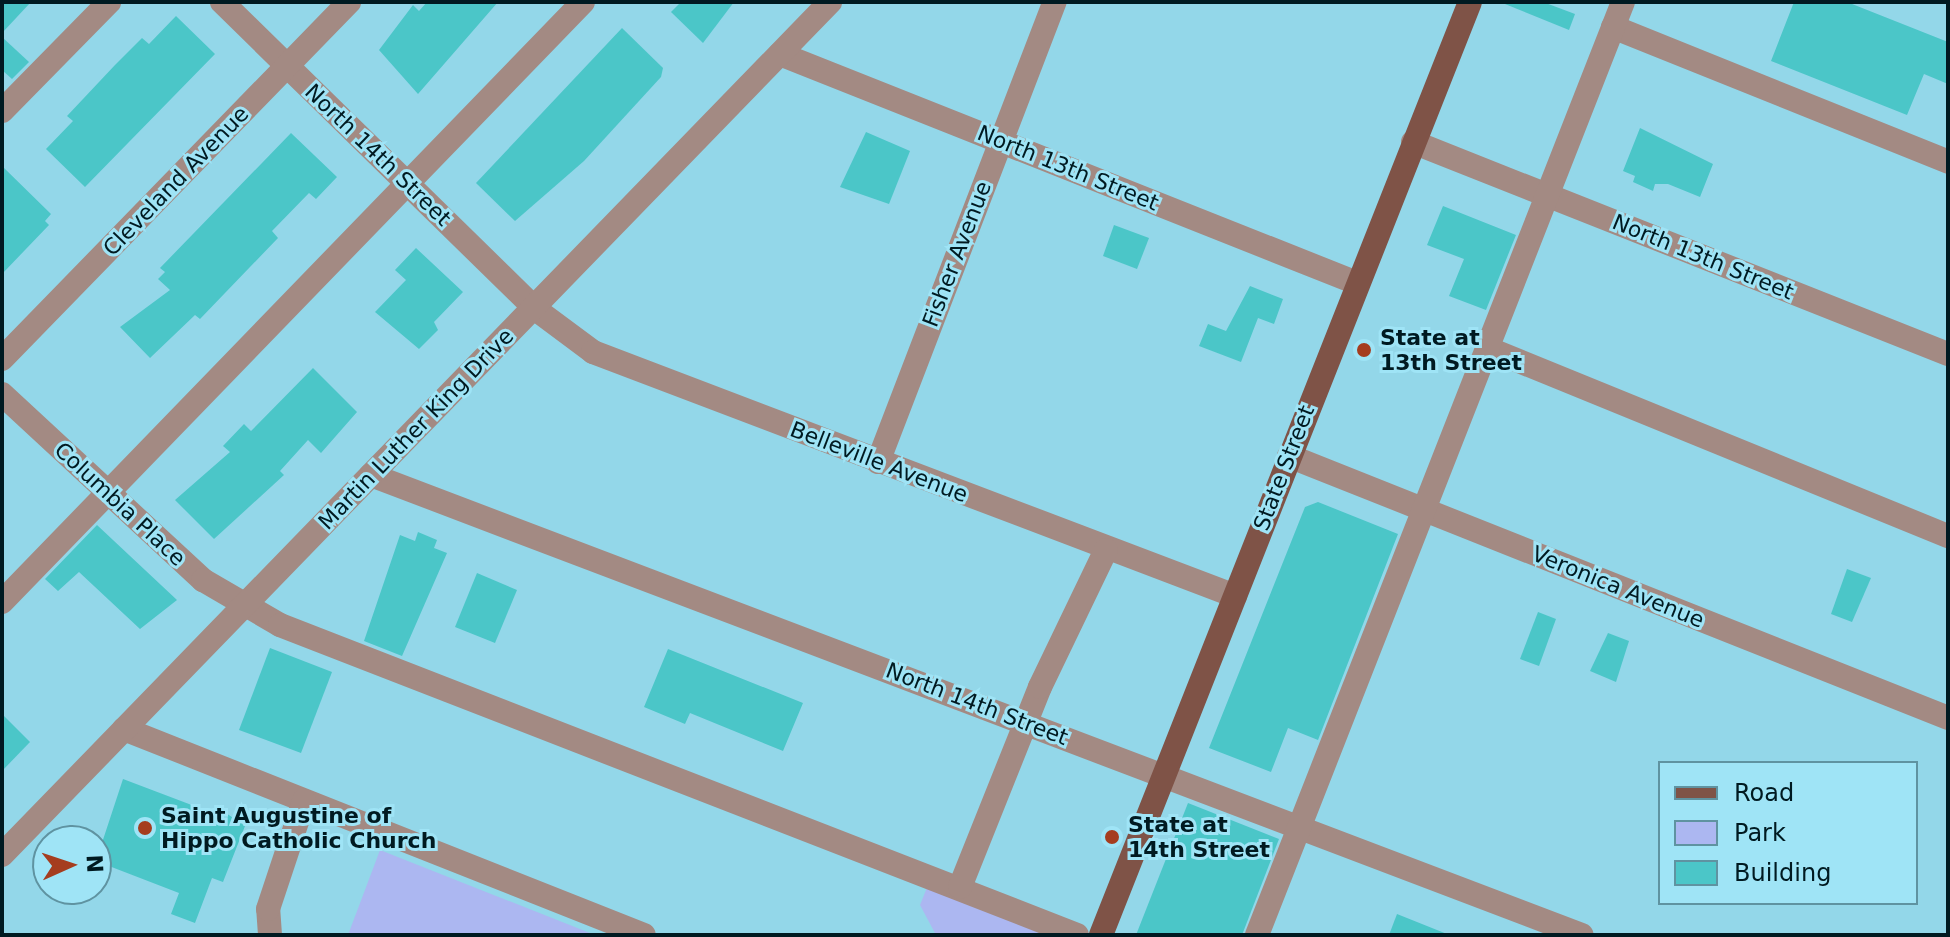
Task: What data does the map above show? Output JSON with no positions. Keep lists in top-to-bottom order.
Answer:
{
  "streets": {
    "main road": ["State Street"],
    "street": [
      "North 14th Street",
      "North 13th Street",
      "Cleveland Avenue",
      "Fisher Avenue",
      "Martin Luther King Drive",
      "Belleville Avenue",
      "Columbia Place",
      "Veronica Avenue"
    ]
  },
  "crossings": [
    ["North 14th Street", "Cleveland Avenue"],
    ["North 14th Street", "Martin Luther King Drive"],
    ["North 14th Street", "Belleville Avenue"],
    ["North 14th Street", "State Street"],
    ["North 13th Street", "Fisher Avenue"],
    ["North 13th Street", "Martin Luther King Drive"],
    ["North 13th Street", "State Street"],
    ["Fisher Avenue", "Belleville Avenue"],
    ["Martin Luther King Drive", "Belleville Avenue"],
    ["Martin Luther King Drive", "Columbia Place"],
    ["Belleville Avenue", "State Street"],
    ["State Street", "Veronica Avenue"]
  ],
  "places": ["State at 13th Street", "Saint Augustine of Hippo Catholic Church", "State at 14th Street"],
  "legend": ["Road", "Park", "Building"],
  "north": "right"
}
